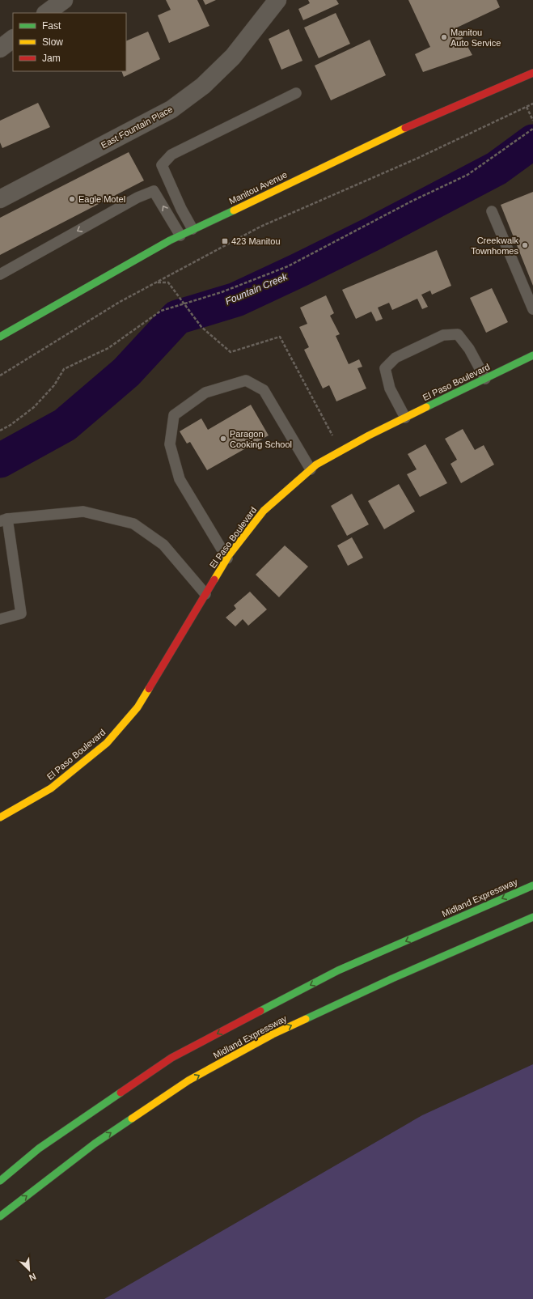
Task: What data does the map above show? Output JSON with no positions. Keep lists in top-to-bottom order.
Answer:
{
  "streets": {
    "main road": ["Manitou Avenue", "El Paso Boulevard", "Midland Expressway"],
    "street": ["East Fountain Place"]
  },
  "water": ["Fountain Creek"],
  "places": {
    "other": [
      "Manitou Auto Service",
      "Eagle Motel",
      "Creekwalk Townhomes",
      "Paragon Cooking School"
    ],
    "transit": ["423 Manitou"]
  },
  "legend": ["Fast", "Slow", "Jam"],
  "north": "bottom right"
}
